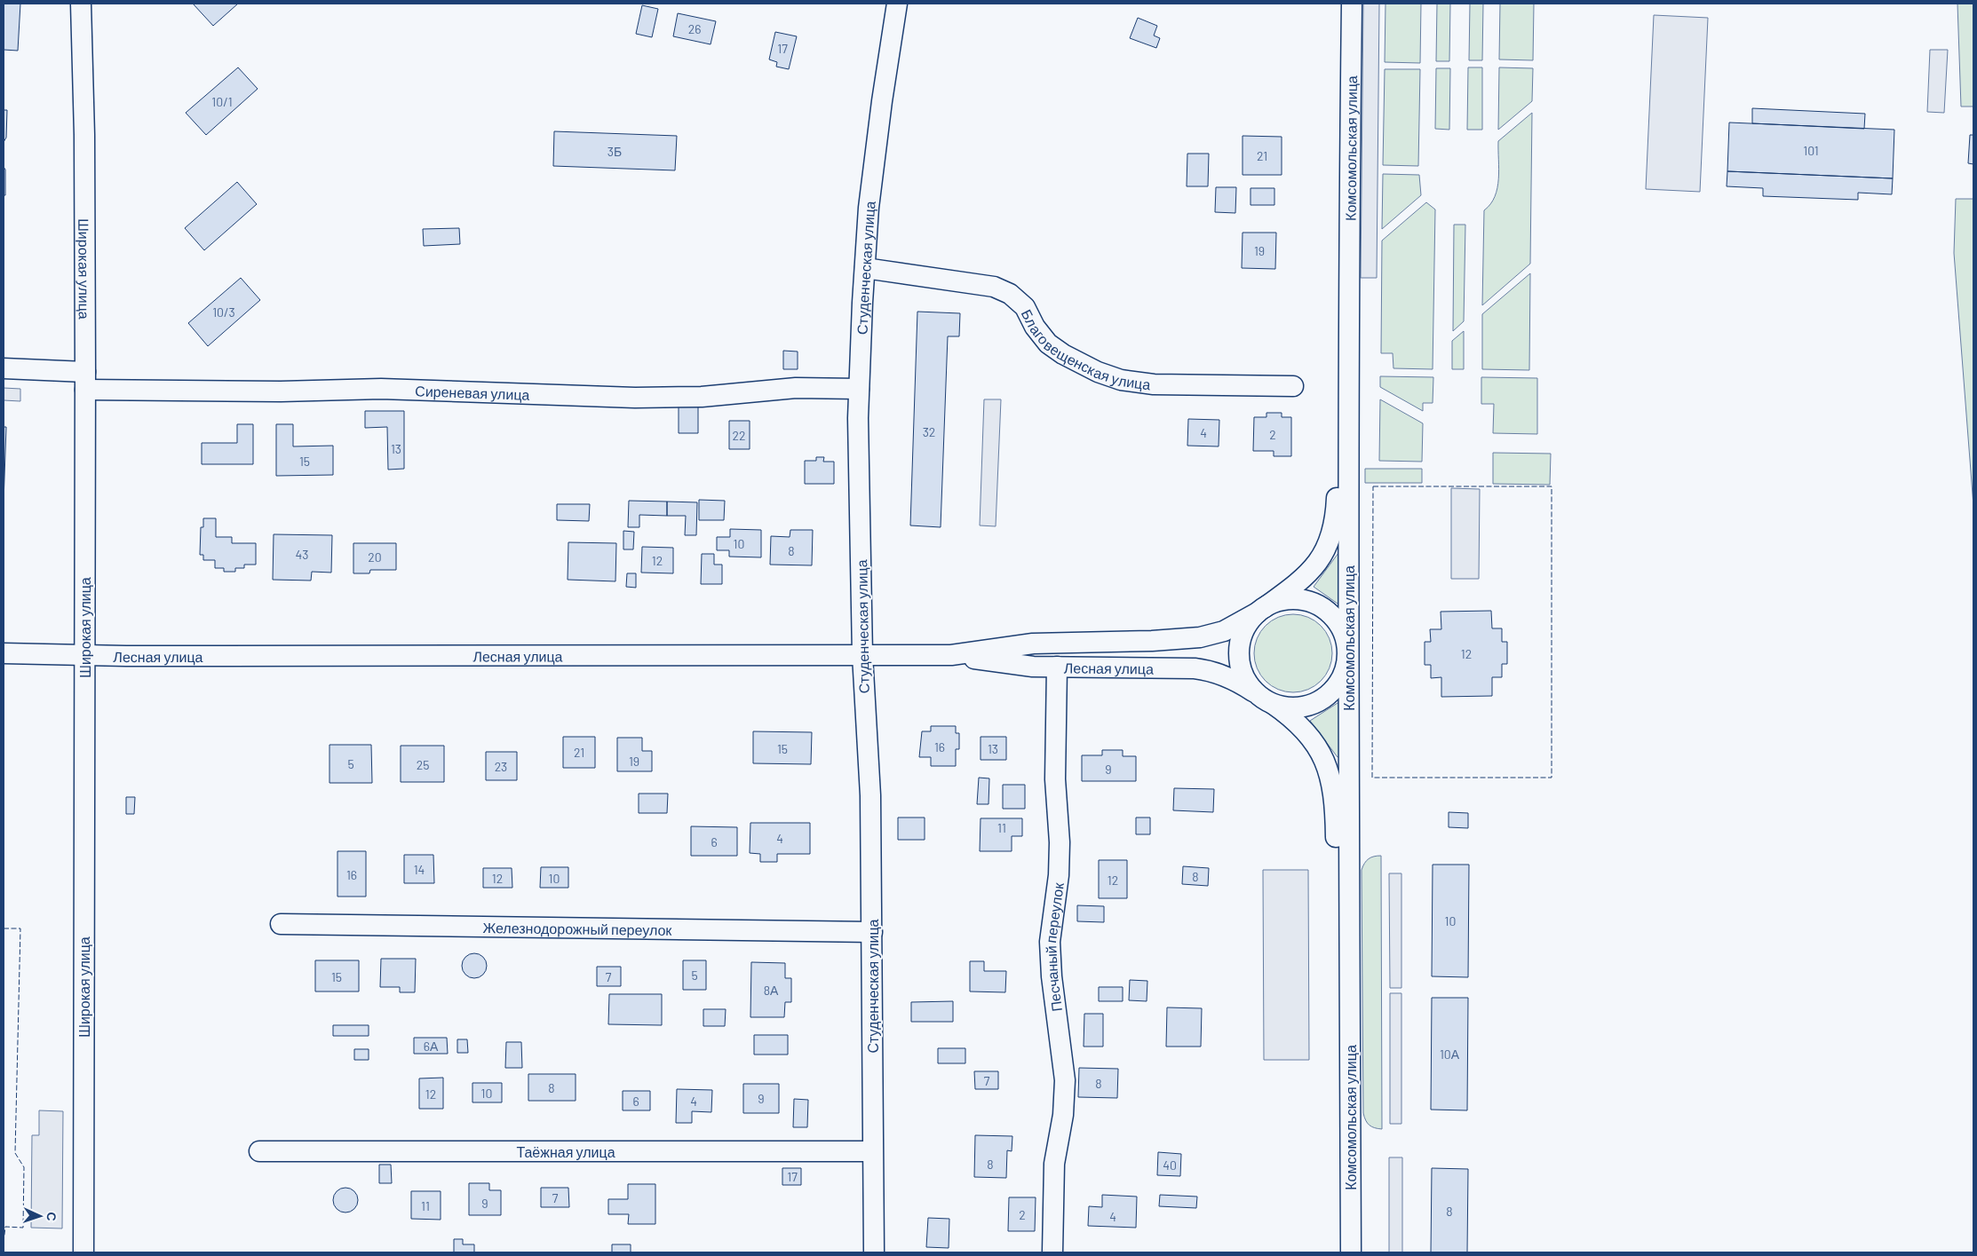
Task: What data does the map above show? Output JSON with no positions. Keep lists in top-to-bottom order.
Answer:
{
  "streets": {
    "street": [
      "Комсомольская улица",
      "Широкая улица",
      "Студенческая улица",
      "Благовещенская улица",
      "Сиреневая улица",
      "Лесная улица",
      "Железнодорожный переулок",
      "Песчаный переулок",
      "Таёжная улица"
    ]
  },
  "crossings": [
    ["Комсомольская улица", "Лесная улица"],
    ["Широкая улица", "Сиреневая улица"],
    ["Широкая улица", "Лесная улица"],
    ["Студенческая улица", "Благовещенская улица"],
    ["Студенческая улица", "Сиреневая улица"],
    ["Студенческая улица", "Лесная улица"],
    ["Студенческая улица", "Железнодорожный переулок"],
    ["Студенческая улица", "Таёжная улица"],
    ["Лесная улица", "Песчаный переулок"]
  ],
  "house_numbers": [
    "26",
    "17",
    "10/1",
    "101",
    "3Б",
    "21",
    "19",
    "10/3",
    "32",
    "4",
    "2",
    "22",
    "13",
    "15",
    "10",
    "8",
    "43",
    "20",
    "12",
    "12",
    "16",
    "15",
    "13",
    "21",
    "19",
    "5",
    "25",
    "23",
    "9",
    "11",
    "4",
    "6",
    "14",
    "16",
    "8",
    "12",
    "10",
    "12",
    "10",
    "5",
    "15",
    "7",
    "8А",
    "6А",
    "10А",
    "7",
    "8",
    "8",
    "10",
    "12",
    "9",
    "6",
    "4",
    "8",
    "40",
    "17",
    "7",
    "9",
    "11",
    "8",
    "2",
    "4"
  ],
  "north": "right"
}
